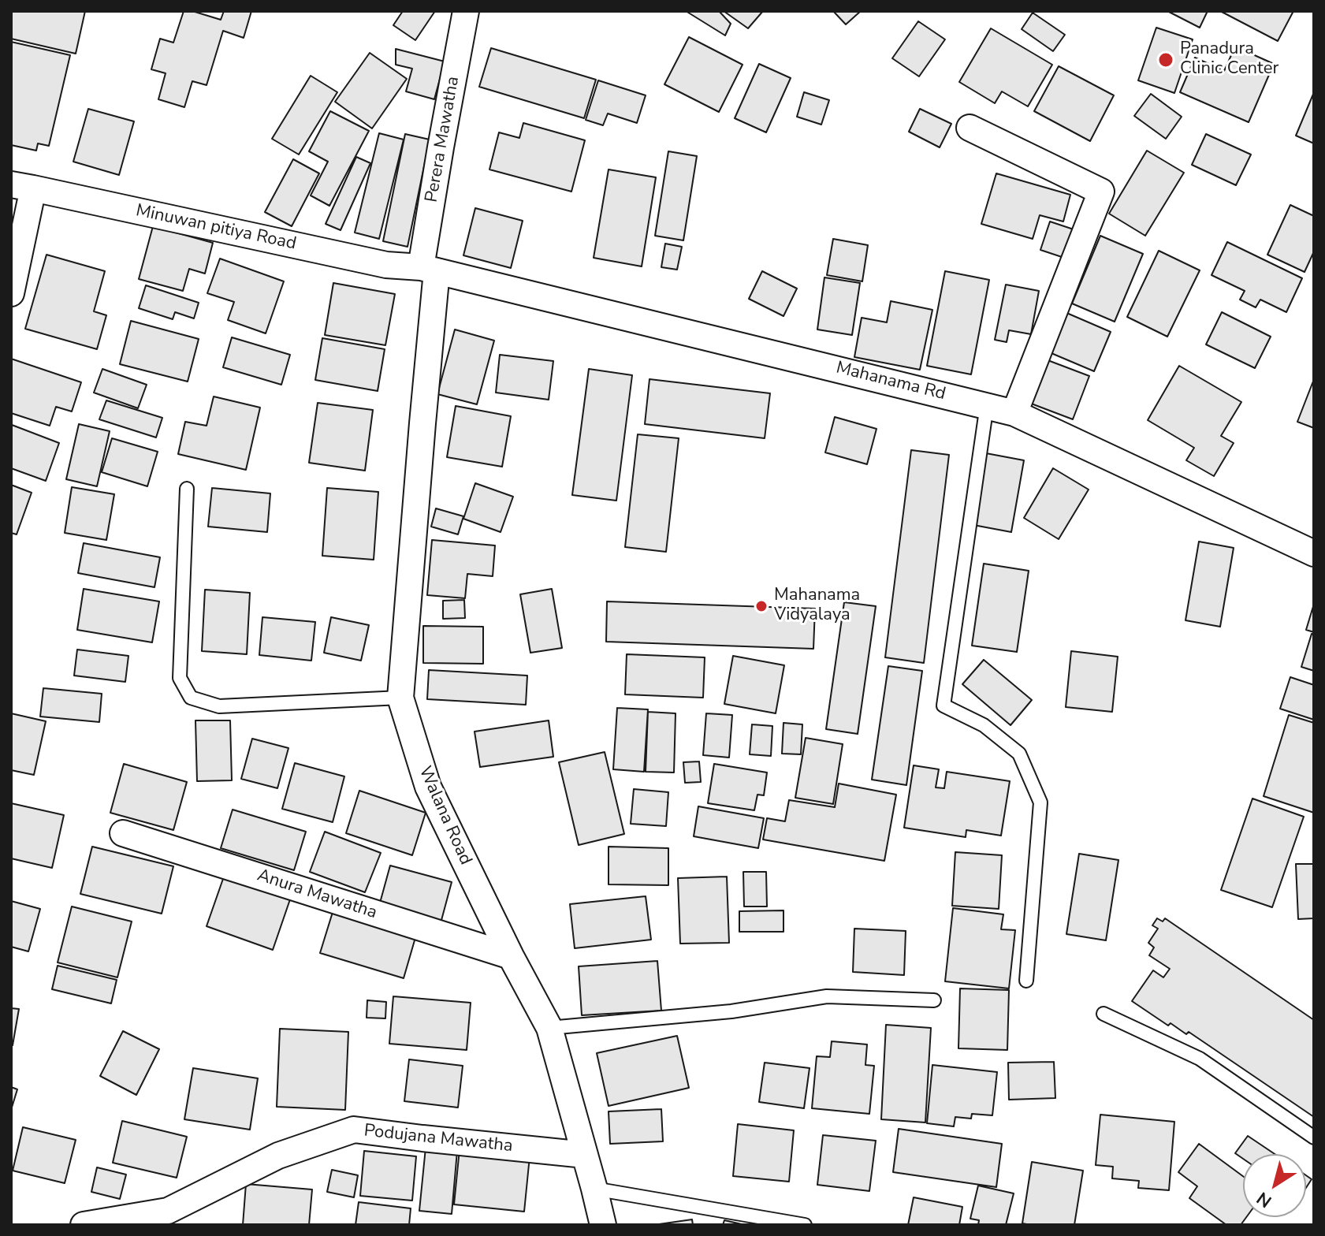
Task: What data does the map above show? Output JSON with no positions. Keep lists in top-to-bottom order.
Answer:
{
  "streets": {
    "street": [
      "Perera Mawatha",
      "Minuwan pitiya Road",
      "Mahanama Rd",
      "Walana Road",
      "Anura Mawatha",
      "Podujana Mawatha"
    ]
  },
  "crossings": [
    ["Perera Mawatha", "Minuwan pitiya Road"],
    ["Perera Mawatha", "Mahanama Rd"],
    ["Perera Mawatha", "Walana Road"],
    ["Minuwan pitiya Road", "Mahanama Rd"],
    ["Minuwan pitiya Road", "Walana Road"],
    ["Mahanama Rd", "Walana Road"],
    ["Walana Road", "Anura Mawatha"],
    ["Walana Road", "Podujana Mawatha"]
  ],
  "places": ["Panadura Clinic Center", "Mahanama Vidyalaya"],
  "north": "bottom left"
}
